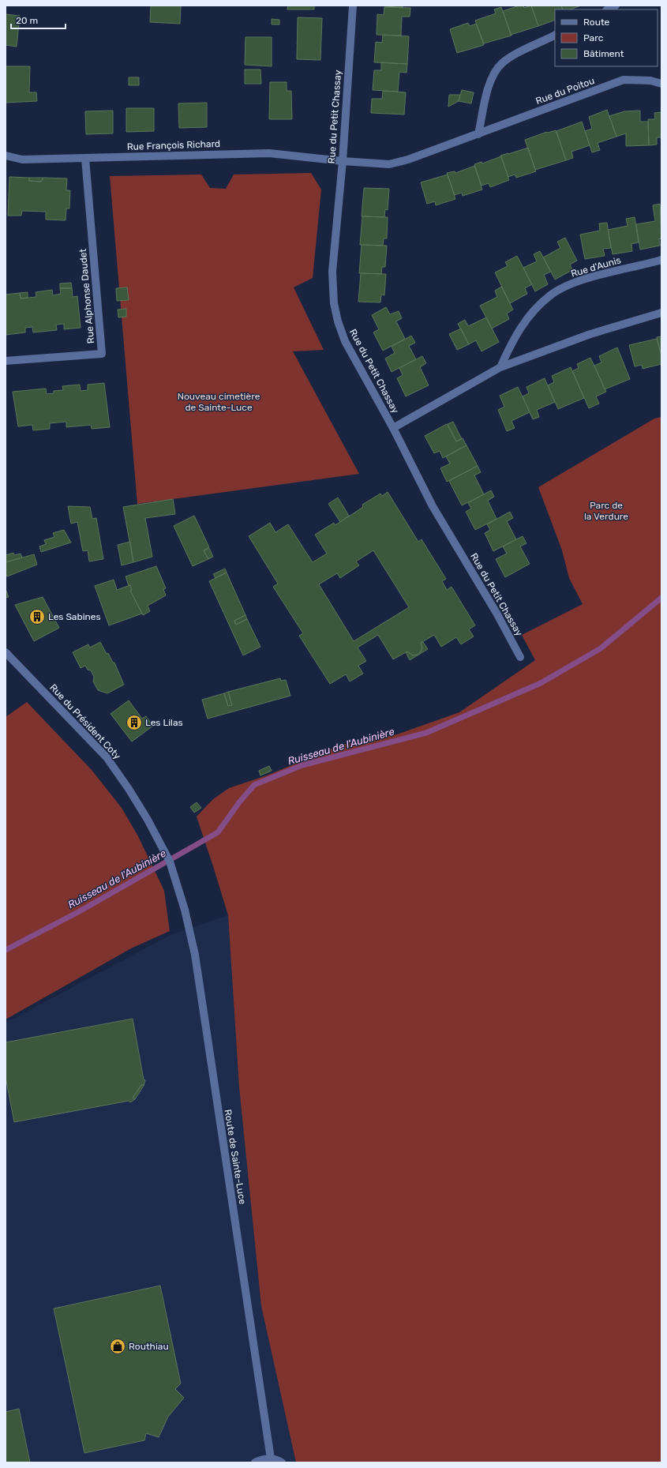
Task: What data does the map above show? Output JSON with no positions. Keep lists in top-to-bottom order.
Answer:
{
  "streets": {
    "street": [
      "Rue du Poitou",
      "Rue du Petit Chassay",
      "Rue François Richard",
      "Rue d'Aunis",
      "Rue Alphonse Daudet",
      "Rue du Président Coty",
      "Route de Sainte-Luce"
    ]
  },
  "crossings": [
    ["Rue du Poitou", "Rue du Petit Chassay"],
    ["Rue du Poitou", "Rue François Richard"],
    ["Rue du Petit Chassay", "Rue François Richard"],
    ["Rue François Richard", "Rue Alphonse Daudet"],
    ["Rue du Président Coty", "Route de Sainte-Luce"]
  ],
  "water": ["Ruisseau de l'Aubinière"],
  "parks": ["Nouveau cimetière de Sainte-Luce", "Parc de la Verdure"],
  "places": {
    "building": ["Les Sabines", "Les Lilas"],
    "shop": ["Routhiau"]
  },
  "legend": ["Route", "Parc", "Bâtiment"],
  "scale_bar": "20 m"
}
